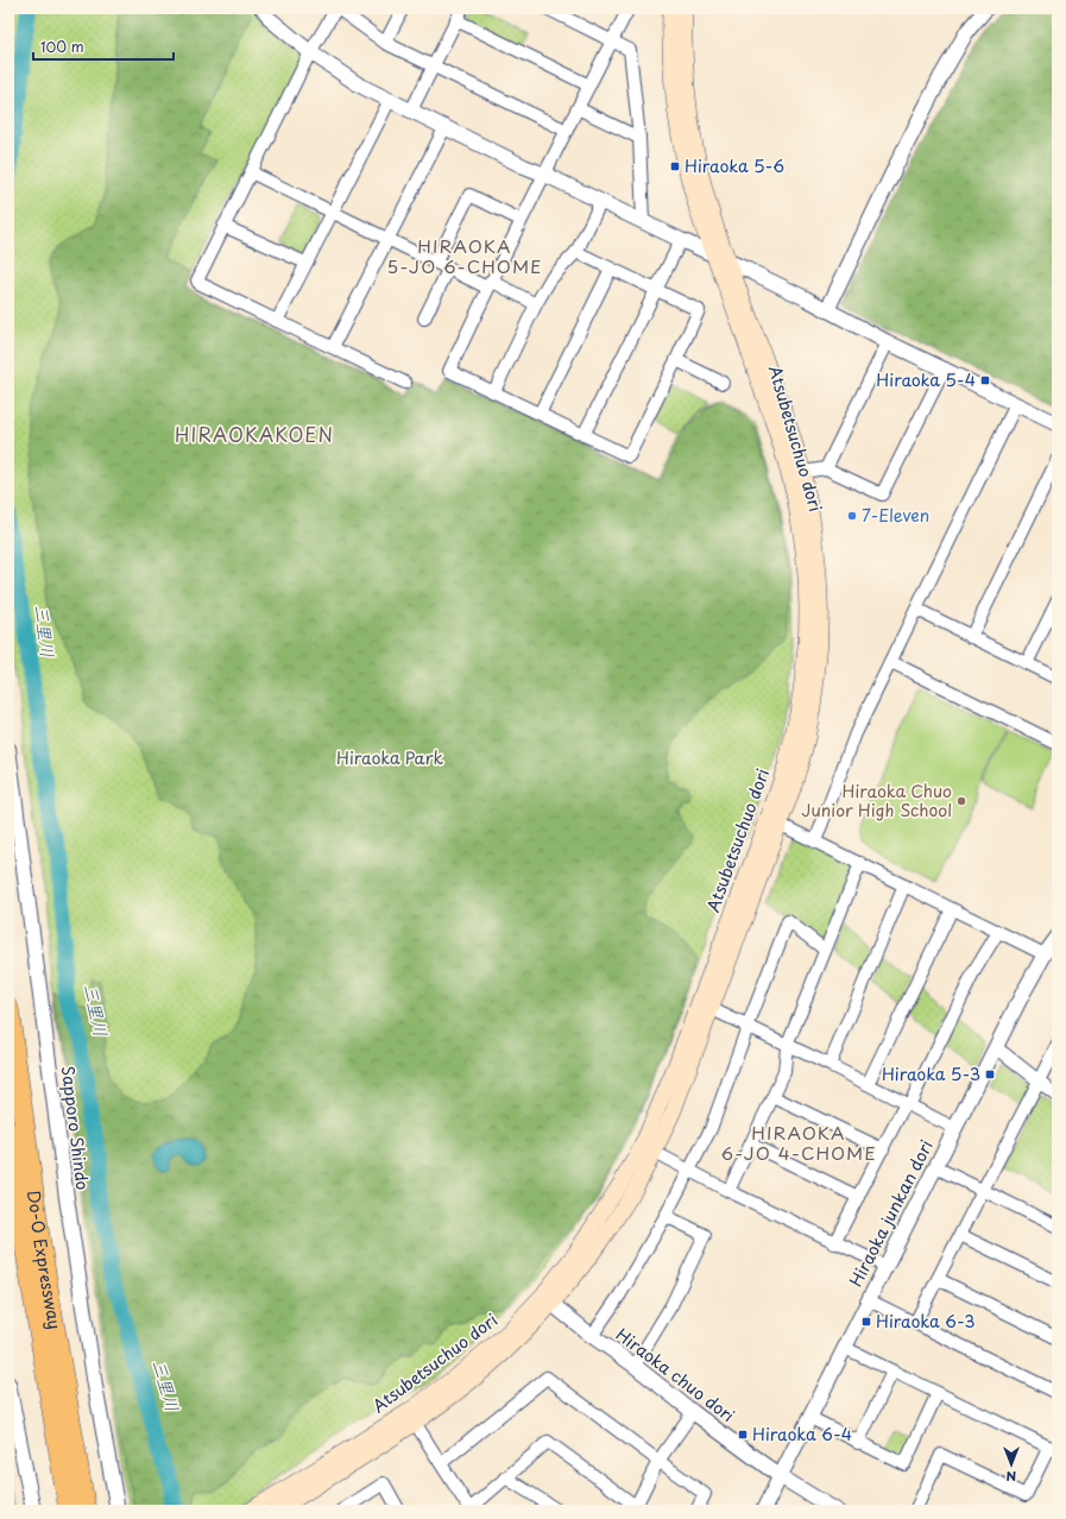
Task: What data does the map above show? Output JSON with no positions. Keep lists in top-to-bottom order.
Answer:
{
  "streets": {
    "highway": ["Do-O Expressway"],
    "main road": ["Atsubetsuchuo dori"],
    "street": ["Sapporo Shindo", "Hiraoka junkan dori", "Hiraoka chuo dori"]
  },
  "crossings": [
    ["Atsubetsuchuo dori", "Hiraoka chuo dori"],
    ["Hiraoka junkan dori", "Hiraoka chuo dori"]
  ],
  "districts": ["HIRAOKA 5-JO 6-CHOME", "HIRAOKAKOEN", "HIRAOKA 6-JO 4-CHOME"],
  "water": ["三里川"],
  "parks": ["Hiraoka Park"],
  "places": {
    "transit": [
      "Hiraoka 5-6",
      "Hiraoka 5-4",
      "Hiraoka 5-3",
      "Hiraoka 6-3",
      "Hiraoka 6-4"
    ],
    "other": ["7-Eleven", "Hiraoka Chuo Junior High School"]
  },
  "scale_bar": "100 m",
  "north": "bottom"
}
